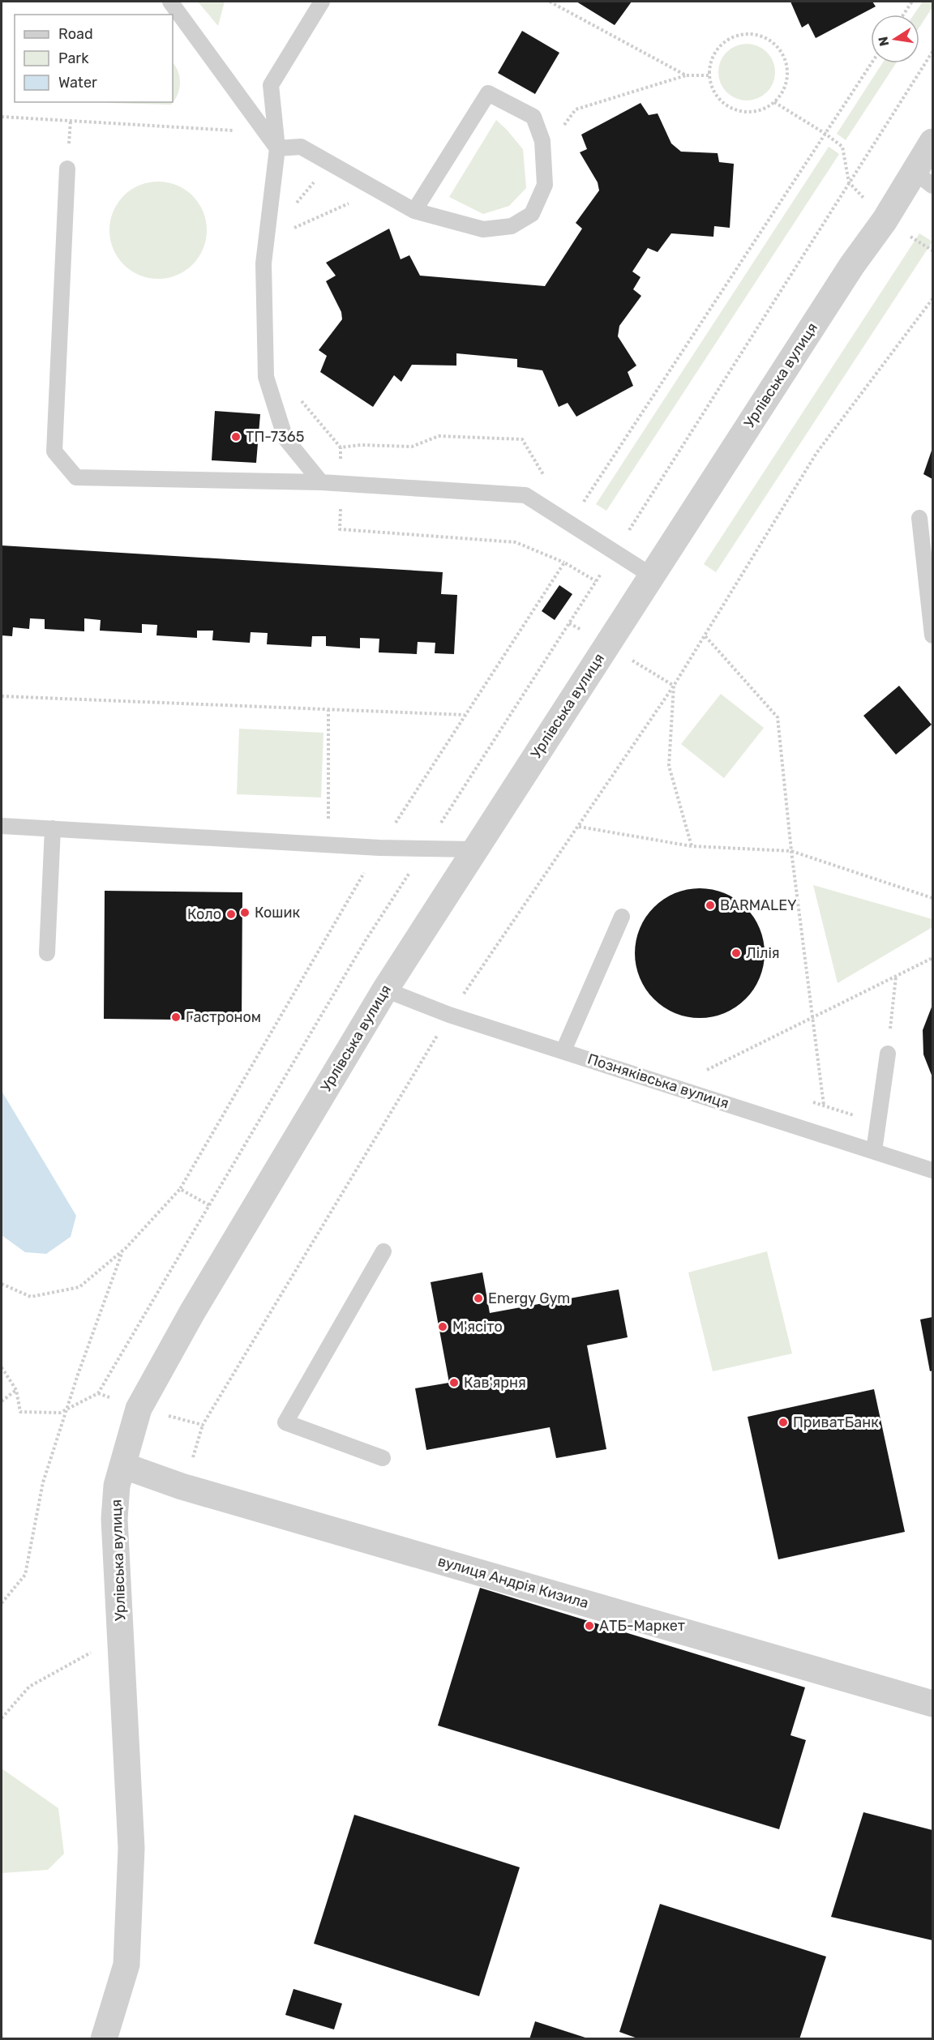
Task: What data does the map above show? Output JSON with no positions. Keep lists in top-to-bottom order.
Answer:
{
  "streets": {
    "street": ["Урлівська вулиця", "вулиця Андрія Кизила"],
    "lane": ["Позняківська вулиця"]
  },
  "crossings": [
    ["Урлівська вулиця", "Позняківська вулиця"],
    ["Урлівська вулиця", "вулиця Андрія Кизила"]
  ],
  "places": [
    "ТП-7365",
    "BARMALEY",
    "Кошик",
    "Коло",
    "Лілія",
    "Гастроном",
    "Energy Gym",
    "М'ясіто",
    "Кав'ярня",
    "ПриватБанк",
    "АТБ-Маркет"
  ],
  "legend": ["Road", "Park", "Water"],
  "north": "left"
}
